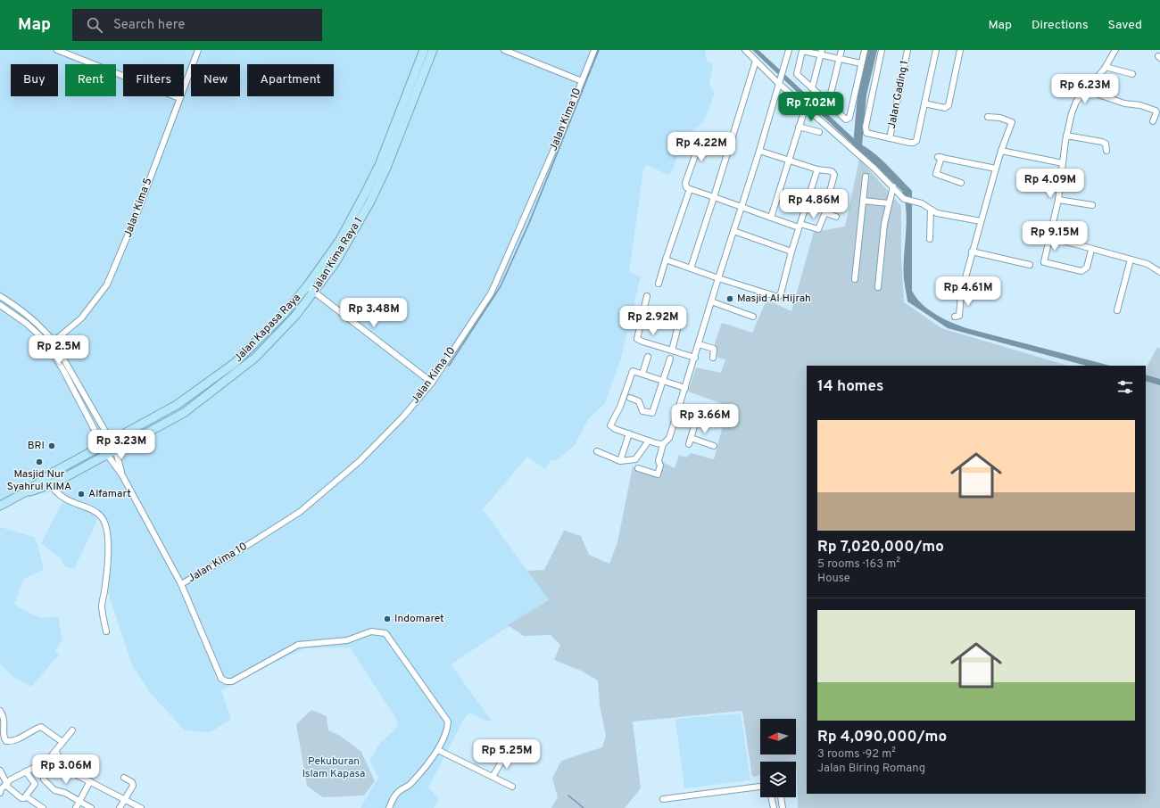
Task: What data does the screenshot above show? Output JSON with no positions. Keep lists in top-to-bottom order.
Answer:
{
  "streets": {
    "main road": ["Jalan Kima Raya 1", "Jalan Kapasa Raya"],
    "street": ["Jalan Gading 1", "Jalan Kima 10", "Jalan Kima 5"]
  },
  "crossings": [
    ["Jalan Kima 10", "Jalan Kima 5"],
    ["Jalan Kima 10", "Jalan Kima Raya 1"],
    ["Jalan Kima 10", "Jalan Kapasa Raya"],
    ["Jalan Kima Raya 1", "Jalan Kapasa Raya"]
  ],
  "parks": ["Pekuburan Islam Kapasa"],
  "places": [
    "Masjid Al Hijrah",
    "BRI",
    "Masjid Nur Syahrul KIMA",
    "Alfamart",
    "Indomaret"
  ],
  "north": "left",
  "page": {
    "header": "Map",
    "search": "Search here",
    "nav": ["Map", "Directions", "Saved"],
    "chip": [
      "Buy",
      "Rent",
      "Filters",
      "New",
      "Apartment"
    ],
    "price": [
      "Rp 6.23M",
      "Rp 7.02M",
      "Rp 4.22M",
      "Rp 4.09M",
      "Rp 4.86M",
      "Rp 9.15M",
      "Rp 4.61M",
      "Rp 3.48M",
      "Rp 2.92M",
      "Rp 2.5M",
      "Rp 3.66M",
      "Rp 3.23M",
      "Rp 5.25M",
      "Rp 3.06M"
    ],
    "heading": "14 homes",
    "list": [
      {
        "name": "Rp 7,020,000/mo",
        "note": "5 rooms · 163 m² · House"
      },
      {
        "name": "Rp 4,090,000/mo",
        "note": "3 rooms · 92 m² · Jalan Biring Romang"
      }
    ]
  }
}
